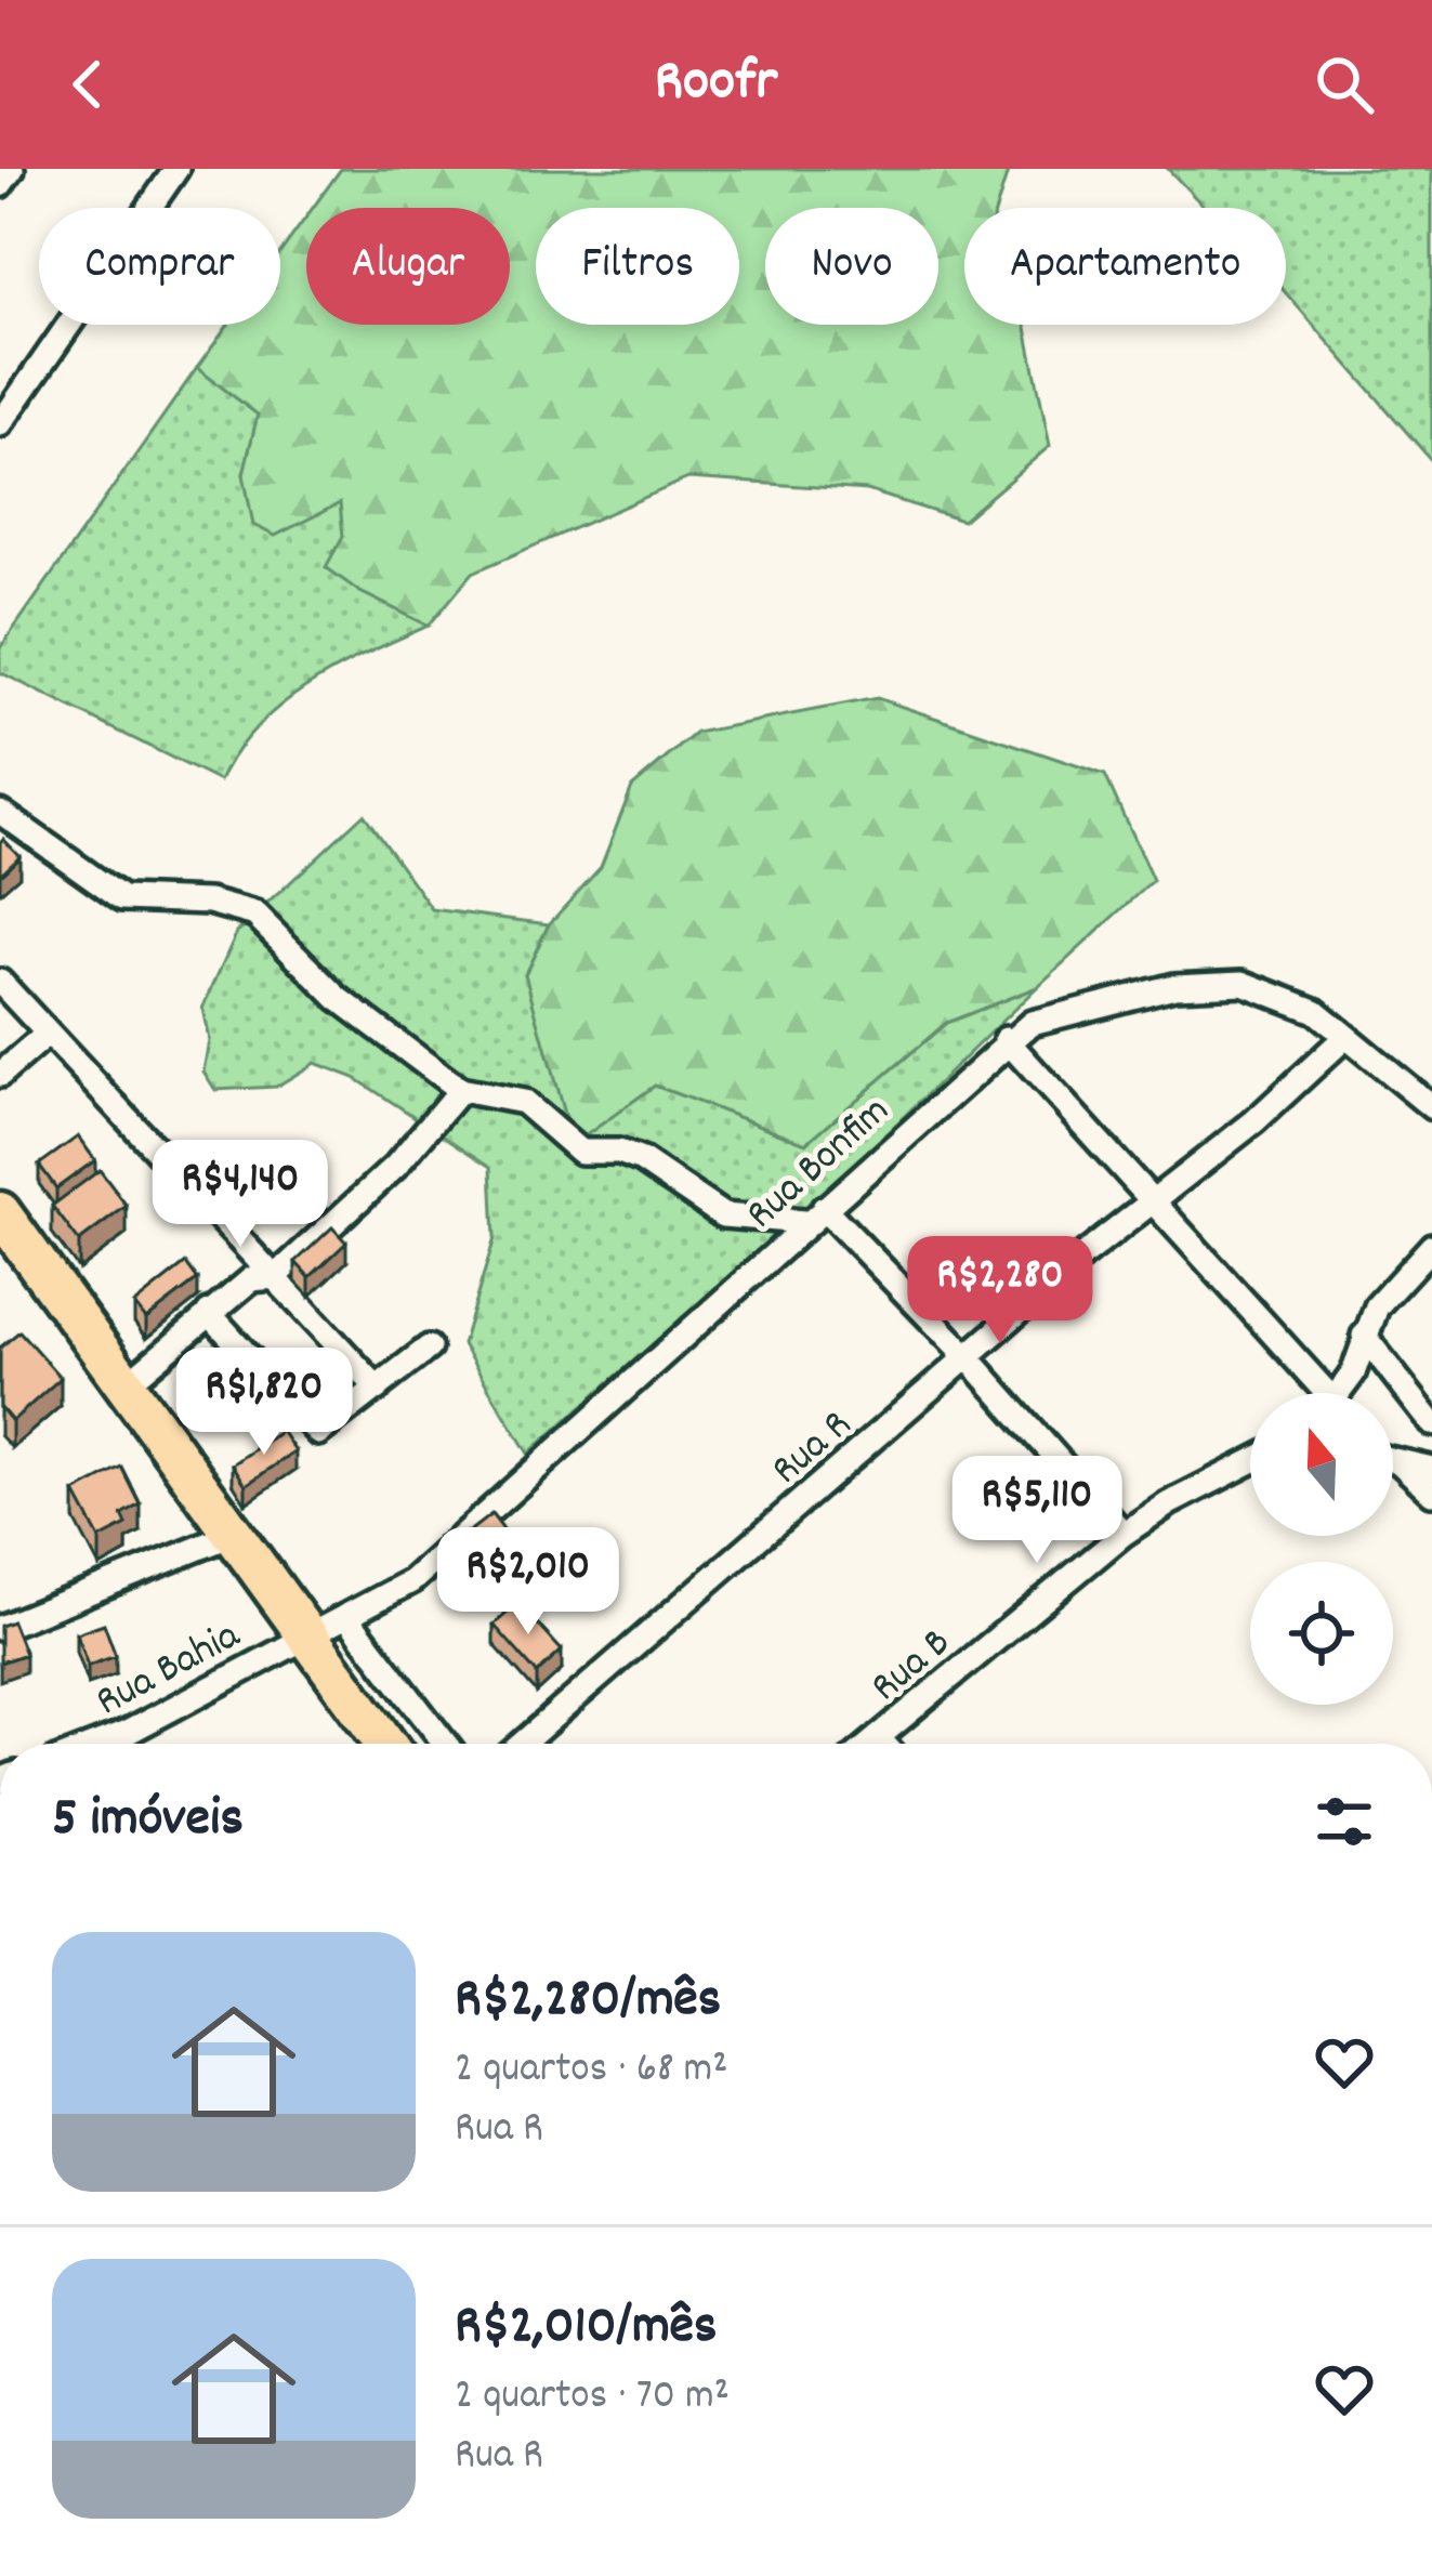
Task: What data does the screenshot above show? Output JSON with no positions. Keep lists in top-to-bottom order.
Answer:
{
  "streets": {
    "street": [
      "Rua Bonfim",
      "Rua R",
      "Rua B",
      "Rua Bahia"
    ]
  },
  "crossings": [
    ["Rua Bonfim", "Rua R"],
    ["Rua Bonfim", "Rua Bahia"]
  ],
  "north": "top",
  "page": {
    "header": "Roofr",
    "chip": [
      "Comprar",
      "Alugar",
      "Filtros",
      "Novo",
      "Apartamento"
    ],
    "price": [
      "R$4,140",
      "R$2,280",
      "R$1,820",
      "R$5,110",
      "R$2,010"
    ],
    "heading": "5 imóveis",
    "list": [
      {
        "name": "R$2,280/mês",
        "note": "2 quartos · 68 m² · Rua R"
      },
      {
        "name": "R$2,010/mês",
        "note": "2 quartos · 70 m² · Rua R"
      }
    ]
  }
}
